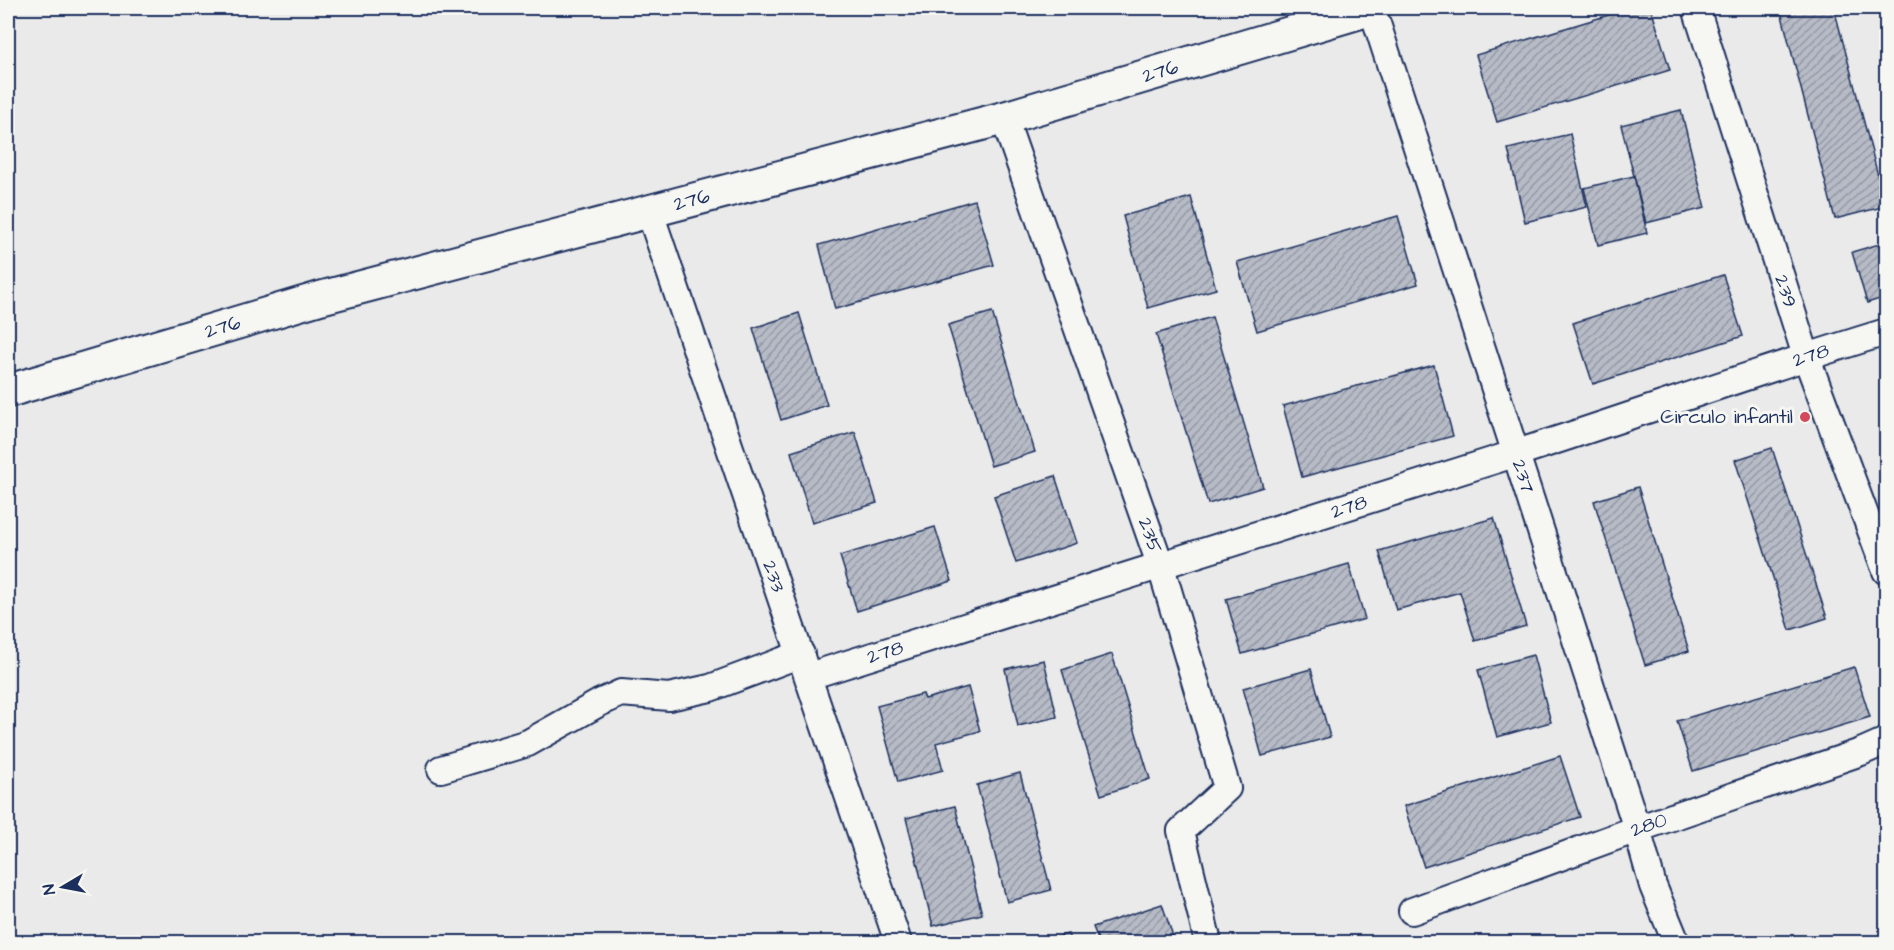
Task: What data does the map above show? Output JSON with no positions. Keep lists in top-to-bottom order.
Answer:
{
  "streets": {
    "street": [
      "276",
      "239",
      "278",
      "237",
      "235",
      "233",
      "280"
    ]
  },
  "crossings": [
    ["276", "237"],
    ["276", "235"],
    ["276", "233"],
    ["239", "278"],
    ["278", "237"],
    ["278", "235"],
    ["278", "233"],
    ["237", "280"]
  ],
  "places": ["Circulo infantil"],
  "north": "left"
}
